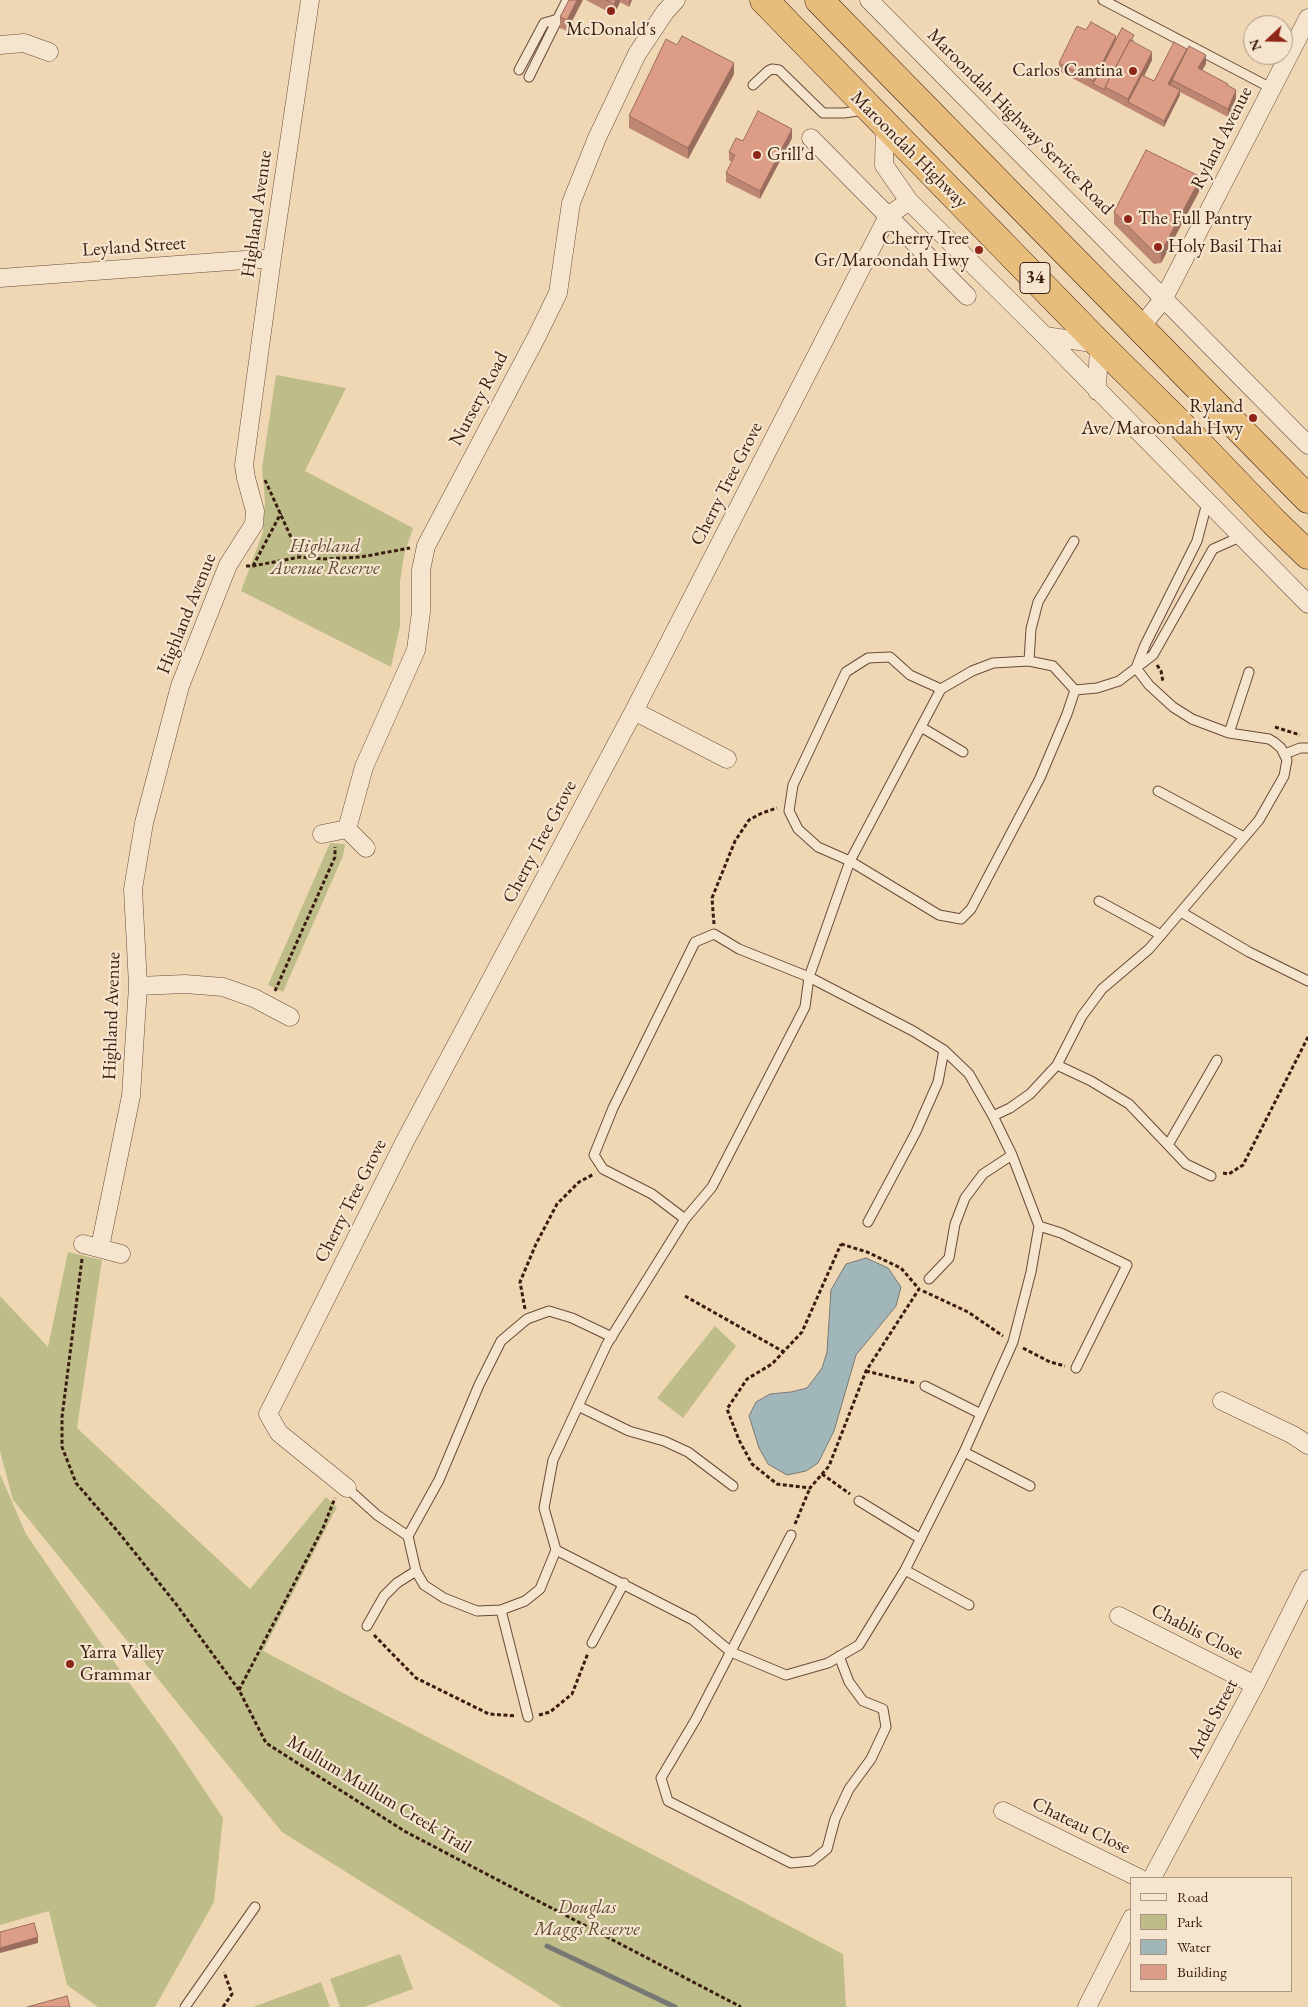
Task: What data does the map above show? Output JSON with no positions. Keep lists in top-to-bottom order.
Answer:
{
  "streets": {
    "highway": ["Maroondah Highway", "34"],
    "street": [
      "Maroondah Highway Service Road",
      "Ryland Avenue",
      "Highland Avenue",
      "Leyland Street",
      "Nursery Road",
      "Cherry Tree Grove",
      "Chablis Close",
      "Ardel Street",
      "Chateau Close"
    ],
    "path": ["Mullum Mullum Creek Trail"]
  },
  "crossings": [
    ["Maroondah Highway Service Road", "Ryland Avenue"],
    ["Ryland Avenue", "34"],
    ["Highland Avenue", "Leyland Street"],
    ["Highland Avenue", "Mullum Mullum Creek Trail"],
    ["Chablis Close", "Ardel Street"]
  ],
  "parks": ["Highland Avenue Reserve", "Douglas Maggs Reserve"],
  "places": [
    "McDonald's",
    "Carlos Cantina",
    "Grill'd",
    "The Full Pantry",
    "Holy Basil Thai",
    "Cherry Tree Gr/Maroondah Hwy",
    "Ryland Ave/Maroondah Hwy",
    "Yarra Valley Grammar"
  ],
  "legend": [
    "Road",
    "Park",
    "Water",
    "Building"
  ],
  "north": "left"
}
